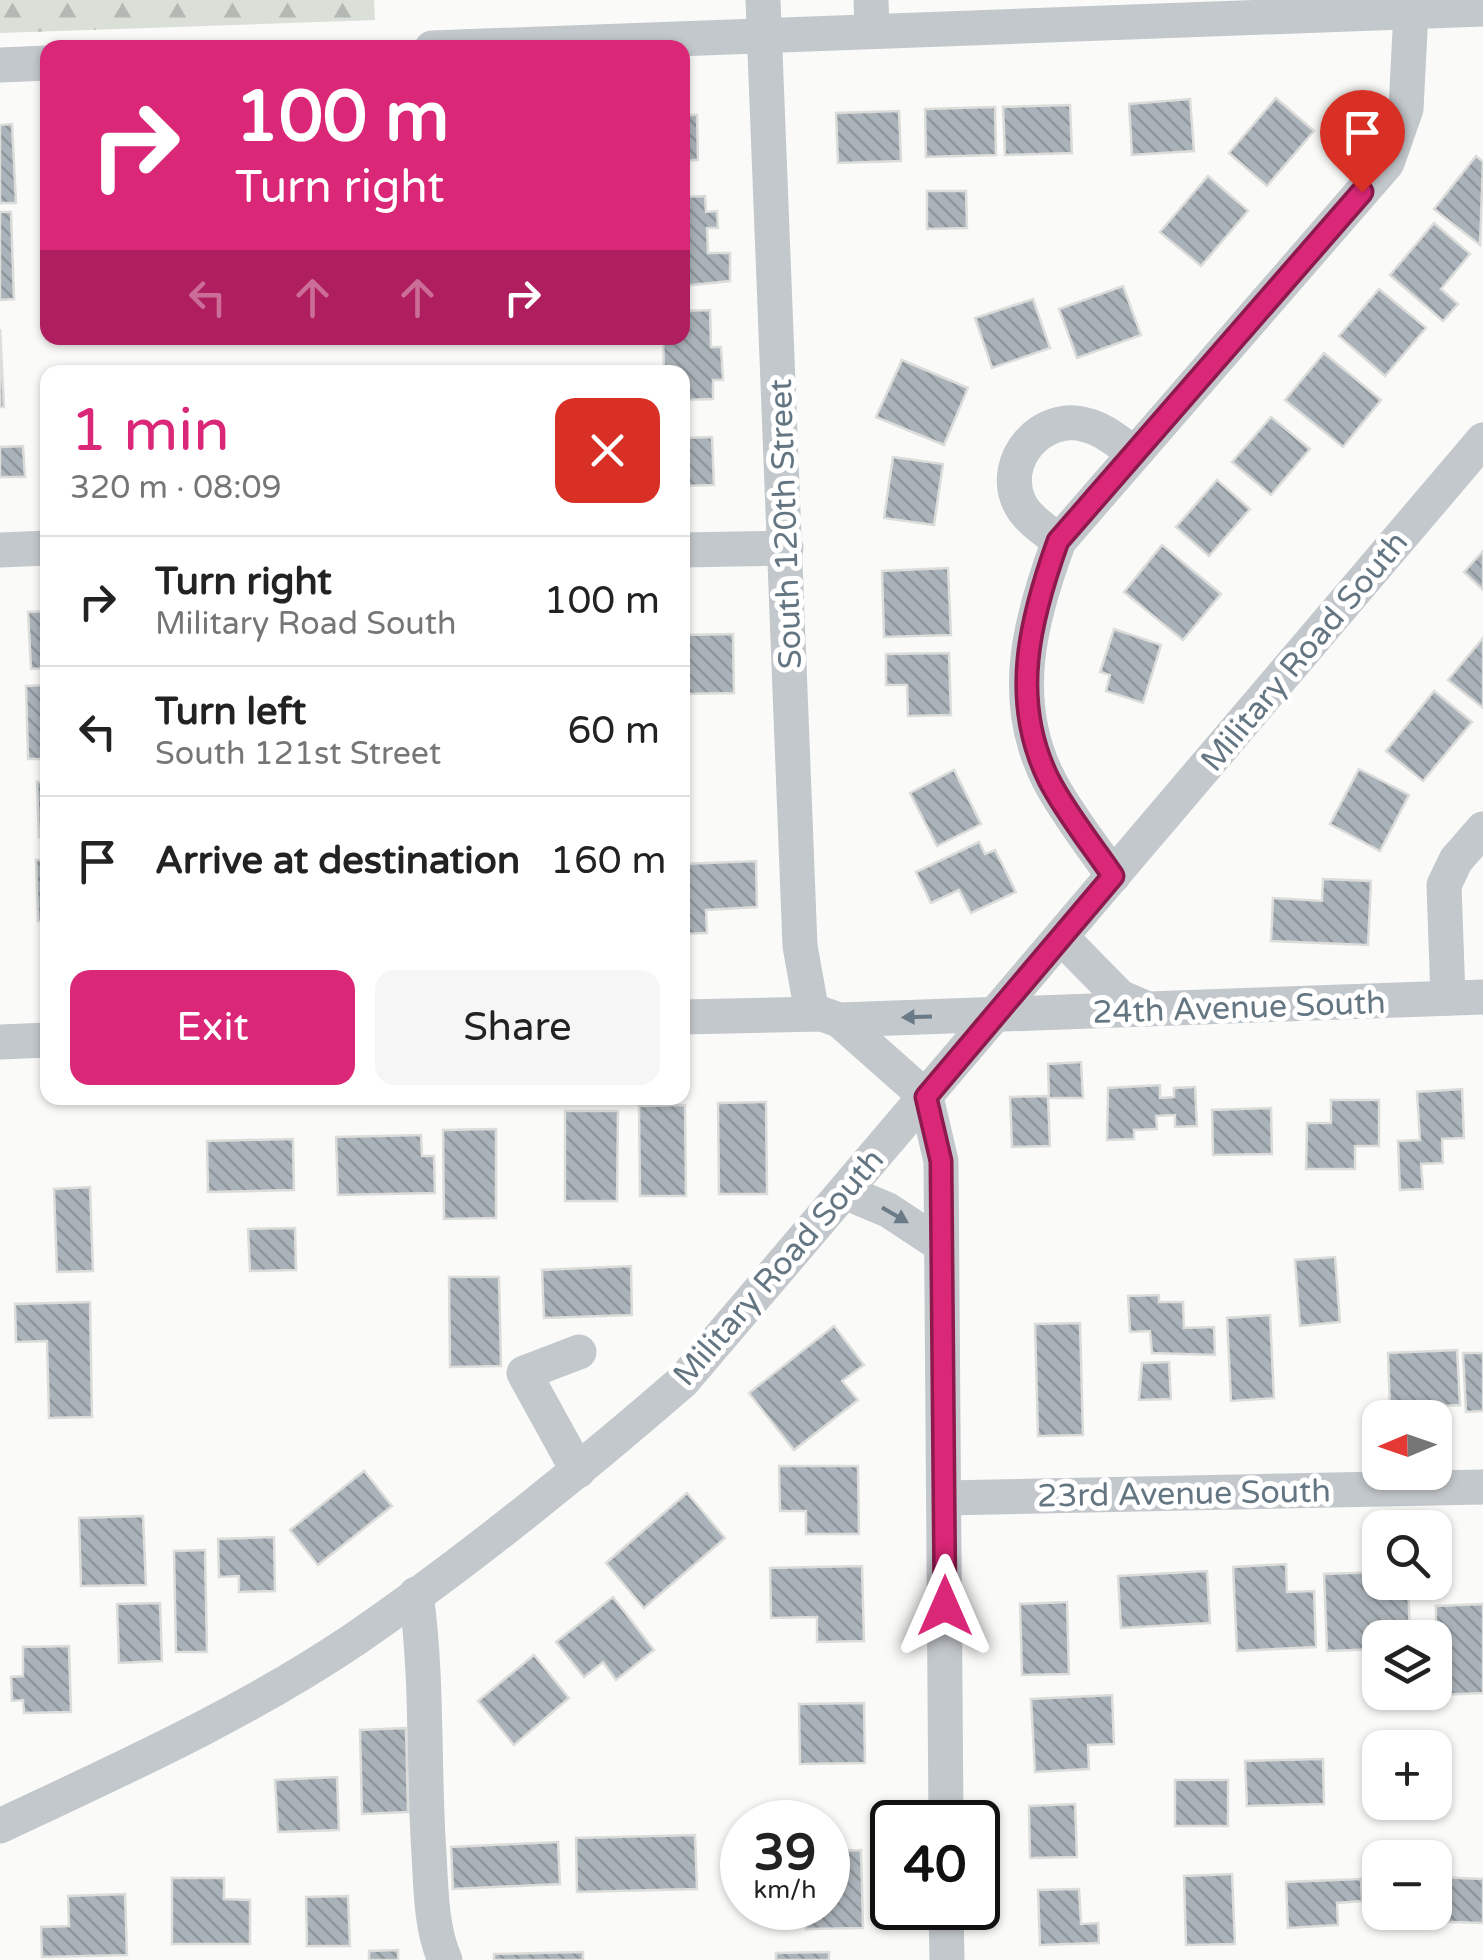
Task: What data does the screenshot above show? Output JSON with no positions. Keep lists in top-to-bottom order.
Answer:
{
  "streets": {
    "street": [
      "South 120th Street",
      "Military Road South",
      "24th Avenue South",
      "23rd Avenue South"
    ]
  },
  "crossings": [
    ["South 120th Street", "24th Avenue South"],
    ["Military Road South", "24th Avenue South"]
  ],
  "north": "left",
  "page": {
    "turn": ["100 m", "Turn right"],
    "heading": ["1 min", "320 m · 08:09"],
    "list": [
      {
        "name": "Turn right",
        "note": "Military Road South",
        "value": "100 m"
      },
      {
        "name": "Turn left",
        "note": "South 121st Street",
        "value": "60 m"
      },
      {
        "name": "Arrive at destination",
        "value": "160 m"
      }
    ],
    "buttons": ["Exit", "Share"],
    "map_buttons": ["+", "−"],
    "speed": "39 km/h",
    "limit": "40"
  }
}
